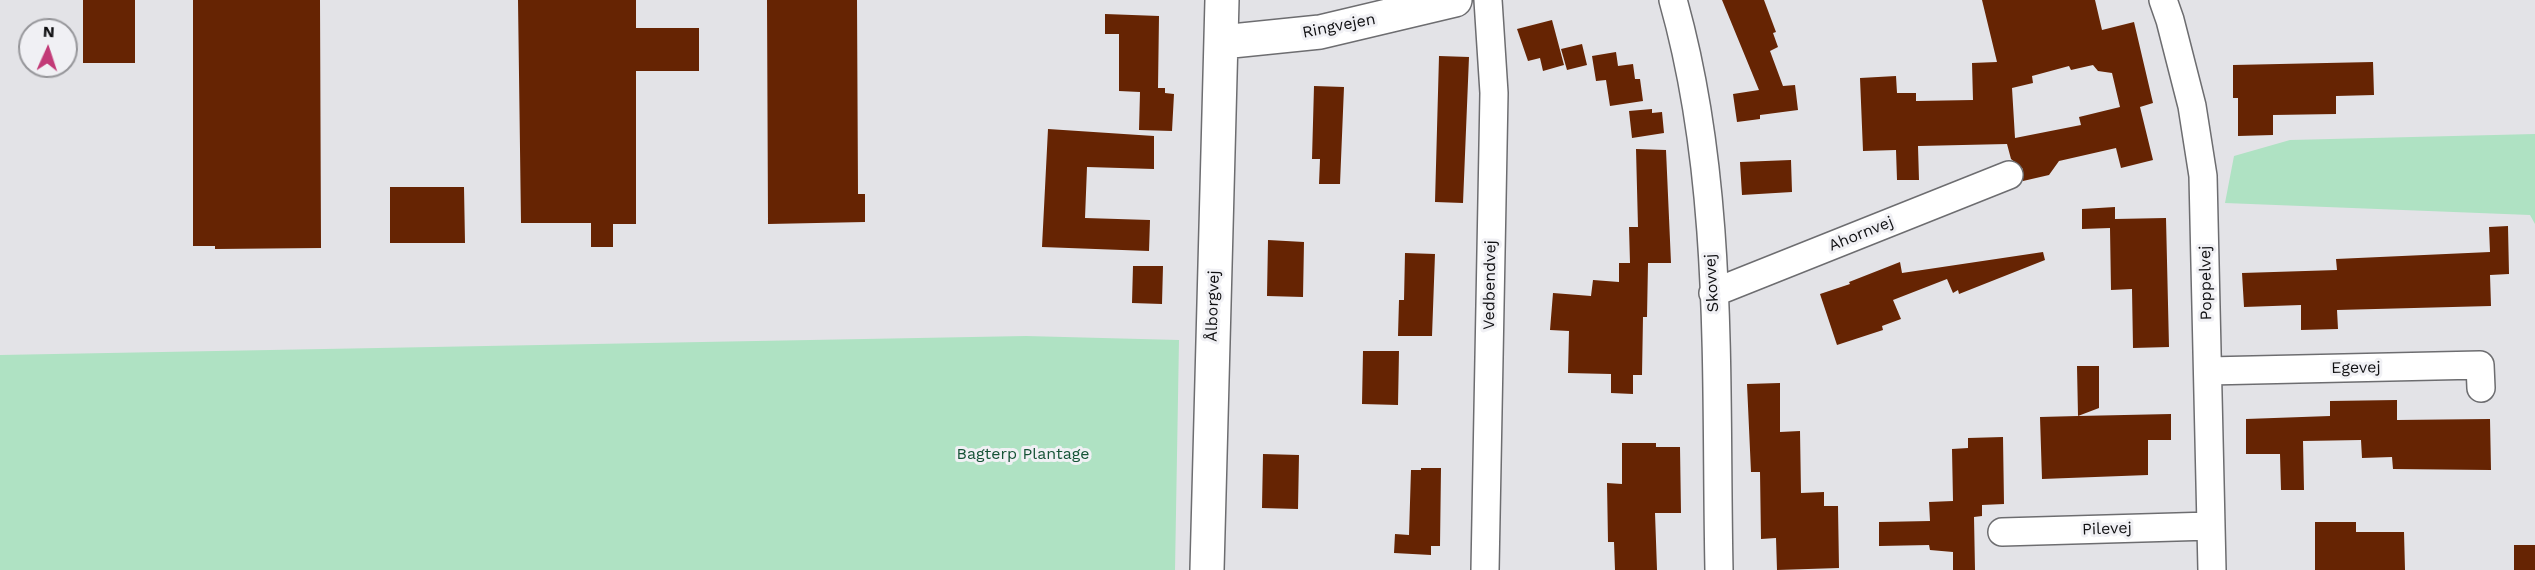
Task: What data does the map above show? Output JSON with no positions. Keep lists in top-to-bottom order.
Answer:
{
  "streets": {
    "main road": ["Ringvejen", "Ålborgvej"],
    "street": [
      "Ahornvej",
      "Skovvej",
      "Poppelvej",
      "Vedbendvej",
      "Egevej",
      "Pilevej"
    ]
  },
  "crossings": [
    ["Ringvejen", "Ålborgvej"],
    ["Ahornvej", "Skovvej"],
    ["Poppelvej", "Egevej"],
    ["Poppelvej", "Pilevej"]
  ],
  "parks": ["Bagterp Plantage"],
  "north": "top"
}
